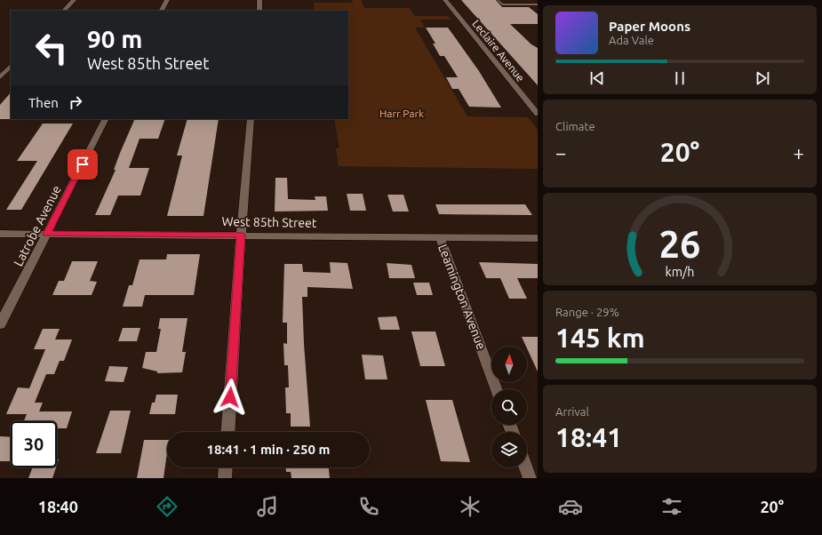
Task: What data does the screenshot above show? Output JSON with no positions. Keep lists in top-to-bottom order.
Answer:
{
  "streets": {
    "street": [
      "Leclaire Avenue",
      "West 85th Street",
      "Latrobe Avenue",
      "Leamington Avenue"
    ]
  },
  "crossings": [
    ["West 85th Street", "Latrobe Avenue"],
    ["West 85th Street", "Leamington Avenue"]
  ],
  "parks": ["Harr Park"],
  "north": "top",
  "page": {
    "turn": ["90 m", "West 85th Street"],
    "song": ["Paper Moons", "Ada Vale"],
    "then": "Then",
    "tile": [
      "Climate",
      ["Range · 29%", "145 km"],
      ["Arrival", "18:41"]
    ],
    "heat": ["−", "20°", "+"],
    "limit": "30",
    "trip": "18:41 · 1 min · 250 m",
    "tabs": ["18:40", "20°"],
    "gauge": ["26", "km/h"]
  }
}
